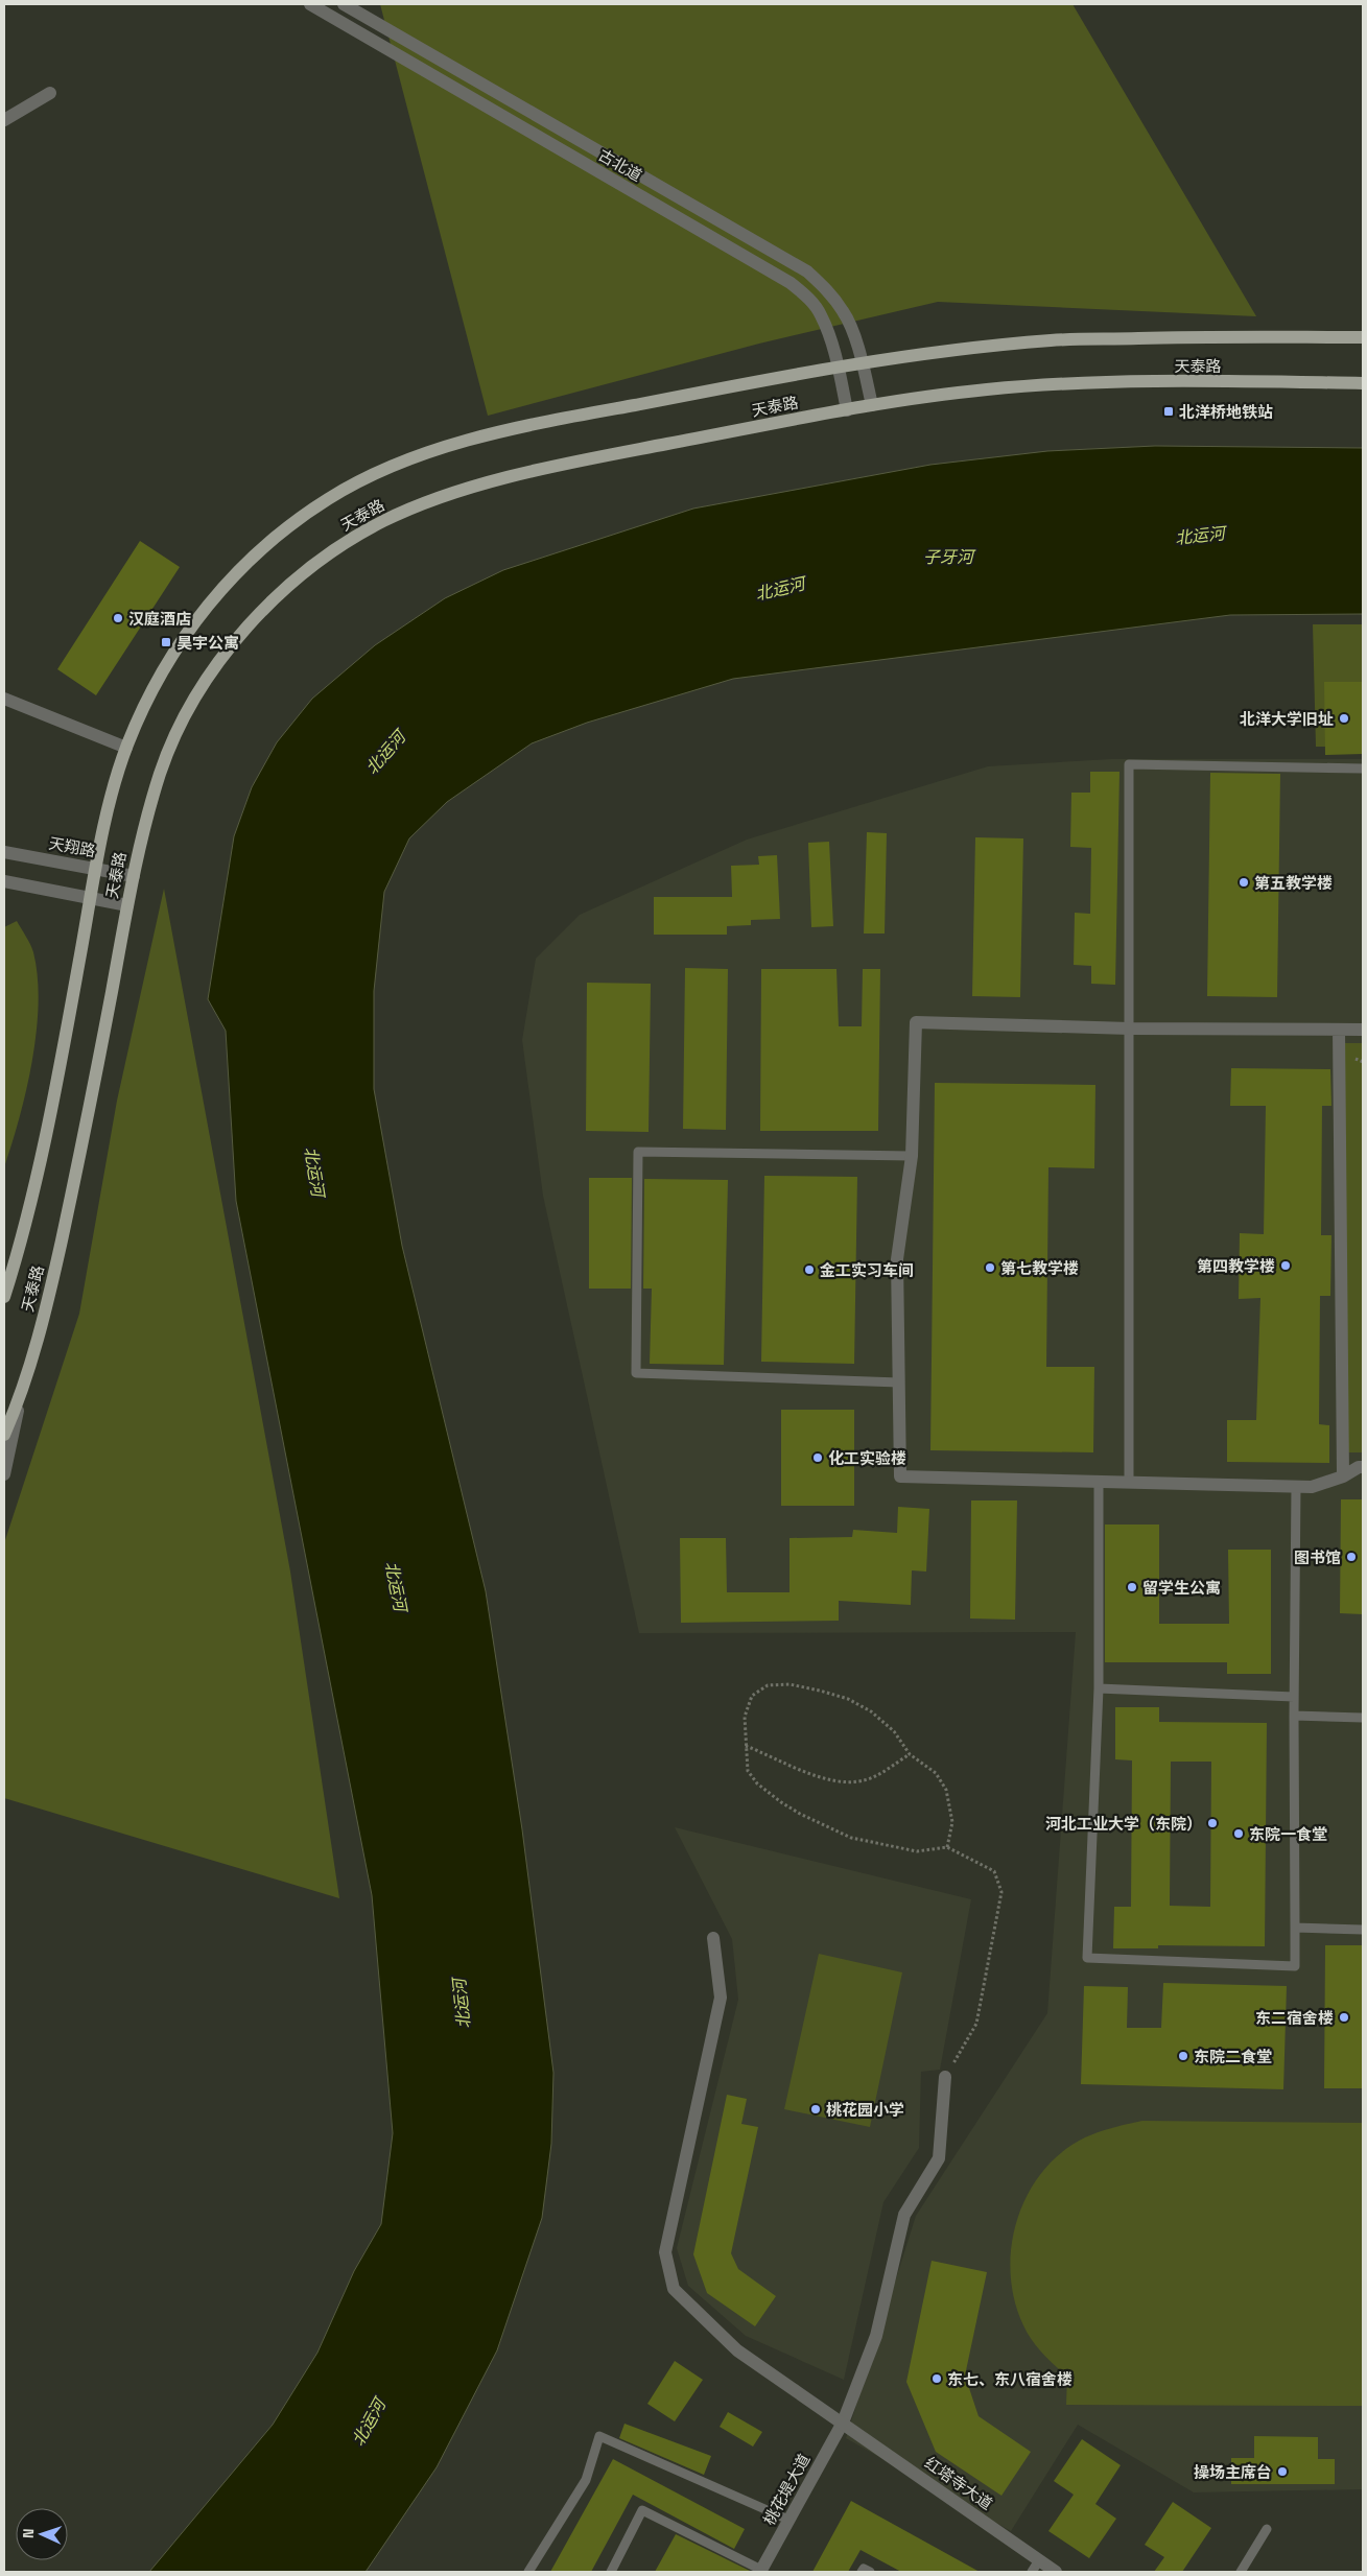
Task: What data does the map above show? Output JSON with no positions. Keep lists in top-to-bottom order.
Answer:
{
  "streets": {
    "main road": ["天泰路"],
    "street": [
      "古北道",
      "天翔路",
      "红塔寺大道",
      "桃花堤大道"
    ]
  },
  "crossings": [
    ["古北道", "天泰路"],
    ["天泰路", "天翔路"],
    ["红塔寺大道", "桃花堤大道"]
  ],
  "water": ["北运河", "子牙河"],
  "places": {
    "transit": ["北洋桥地铁站", "昊宇公寓"],
    "other": [
      "汉庭酒店",
      "北洋大学旧址",
      "第五教学楼",
      "第四教学楼",
      "第七教学楼",
      "金工实习车间",
      "化工实验楼",
      "图书馆",
      "留学生公寓",
      "河北工业大学（东院）",
      "东院一食堂",
      "东二宿舍楼",
      "东院二食堂",
      "桃花园小学",
      "东七、东八宿舍楼",
      "操场主席台"
    ]
  },
  "north": "left"
}
